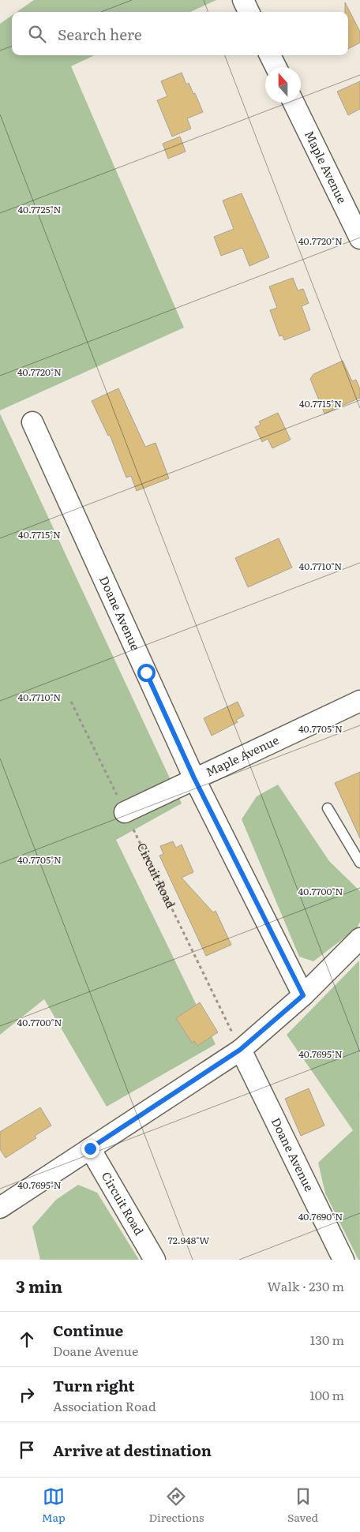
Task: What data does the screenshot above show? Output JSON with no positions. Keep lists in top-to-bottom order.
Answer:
{
  "streets": {
    "street": ["Maple Avenue", "Doane Avenue", "Circuit Road"]
  },
  "crossings": [
    ["Maple Avenue", "Doane Avenue"],
    ["Maple Avenue", "Circuit Road"],
    ["Doane Avenue", "Circuit Road"]
  ],
  "north": "top",
  "page": {
    "search": "Search here",
    "heading": ["3 min", "Walk · 230 m"],
    "list": [
      ["Continue", "Doane Avenue", "130 m"],
      ["Turn right", "Association Road", "100 m"],
      "Arrive at destination"
    ],
    "nav": ["Map", "Directions", "Saved"]
  },
  "coordinates": [
    "40.7725°N",
    "40.7720°N",
    "40.7715°N",
    "40.7710°N",
    "40.7705°N",
    "40.7700°N",
    "40.7695°N",
    "40.7690°N",
    "72.948°W"
  ]
}
